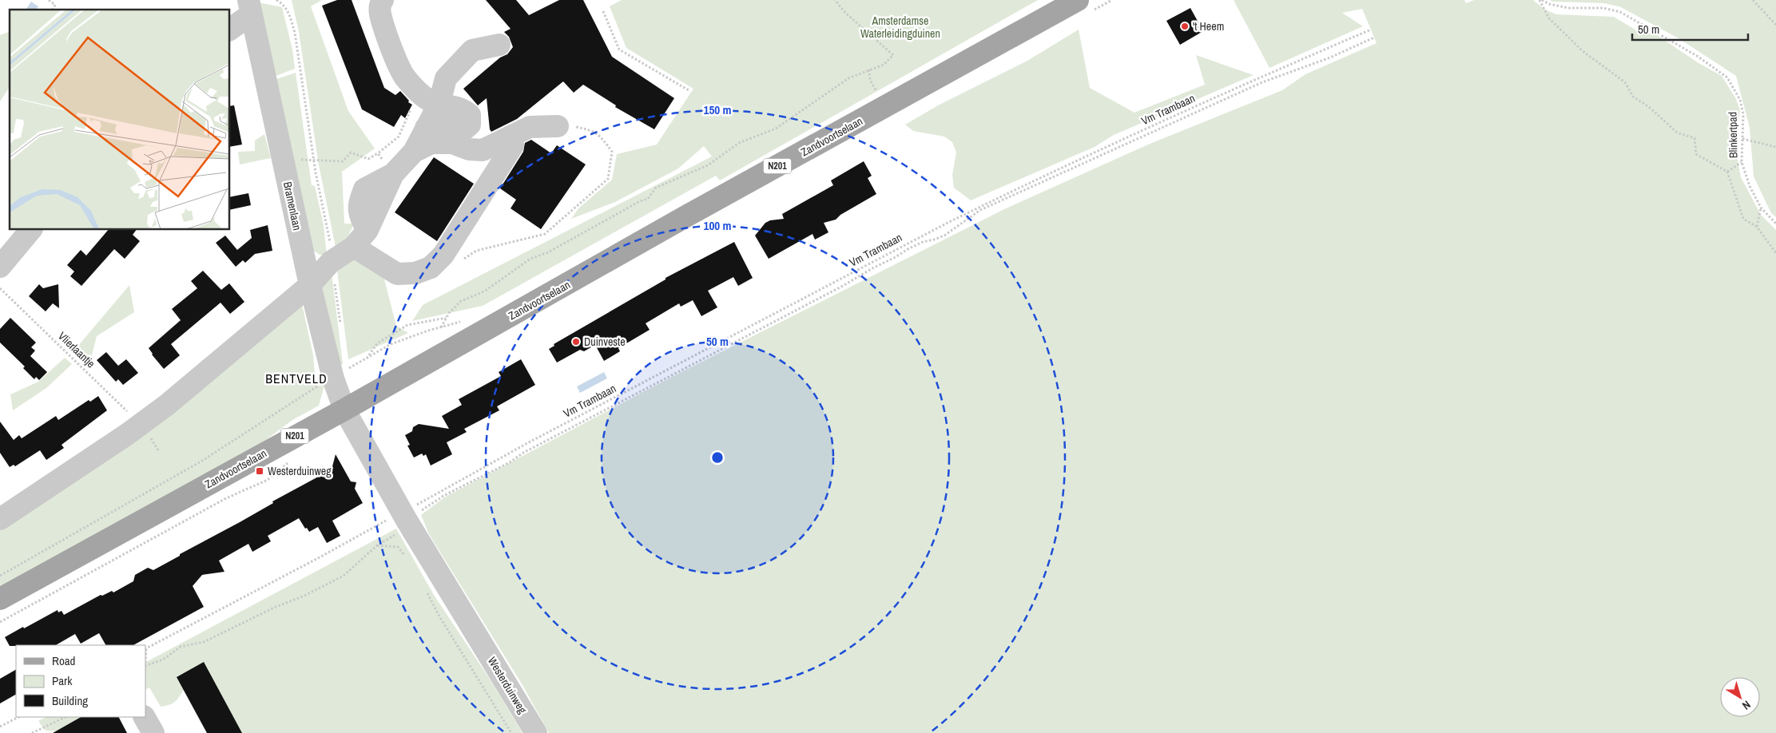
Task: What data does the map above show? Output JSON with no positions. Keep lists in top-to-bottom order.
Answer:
{
  "streets": {
    "main road": ["Zandvoortselaan", "N201"],
    "street": ["Bramenlaan", "Westerduinweg"],
    "path": ["Vm Trambaan", "Blinkertpad", "Vlierlaantje"]
  },
  "crossings": [
    ["Vm Trambaan", "Westerduinweg"],
    ["Zandvoortselaan", "Bramenlaan"],
    ["Zandvoortselaan", "Westerduinweg"],
    ["Bramenlaan", "Westerduinweg"]
  ],
  "districts": ["BENTVELD"],
  "parks": ["Amsterdamse Waterleidingduinen"],
  "places": {
    "other": ["'t Heem", "Duinveste"],
    "transit": ["Westerduinweg"]
  },
  "legend": ["Road", "Park", "Building"],
  "scale_bar": "50 m",
  "north": "bottom right",
  "rings": ["150 m", "100 m", "50 m"]
}
